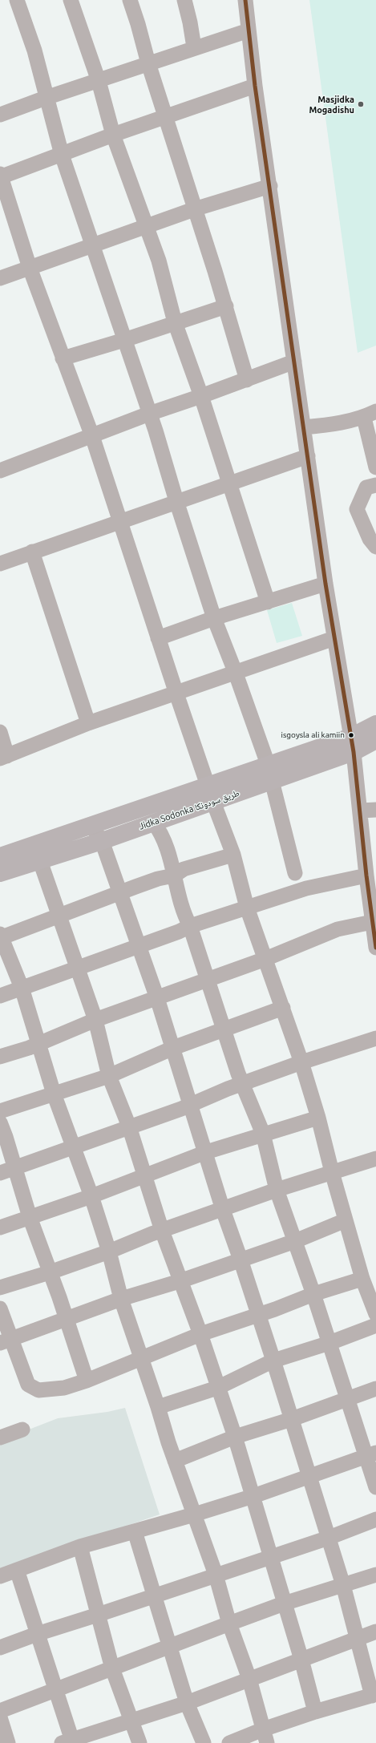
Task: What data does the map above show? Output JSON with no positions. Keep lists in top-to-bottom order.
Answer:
{
  "streets": {
    "main road": ["Jidka Sodonka طريق سودونكا"]
  },
  "places": ["Masjidka Mogadishu", "isgoysla ali kamiin"]
}
